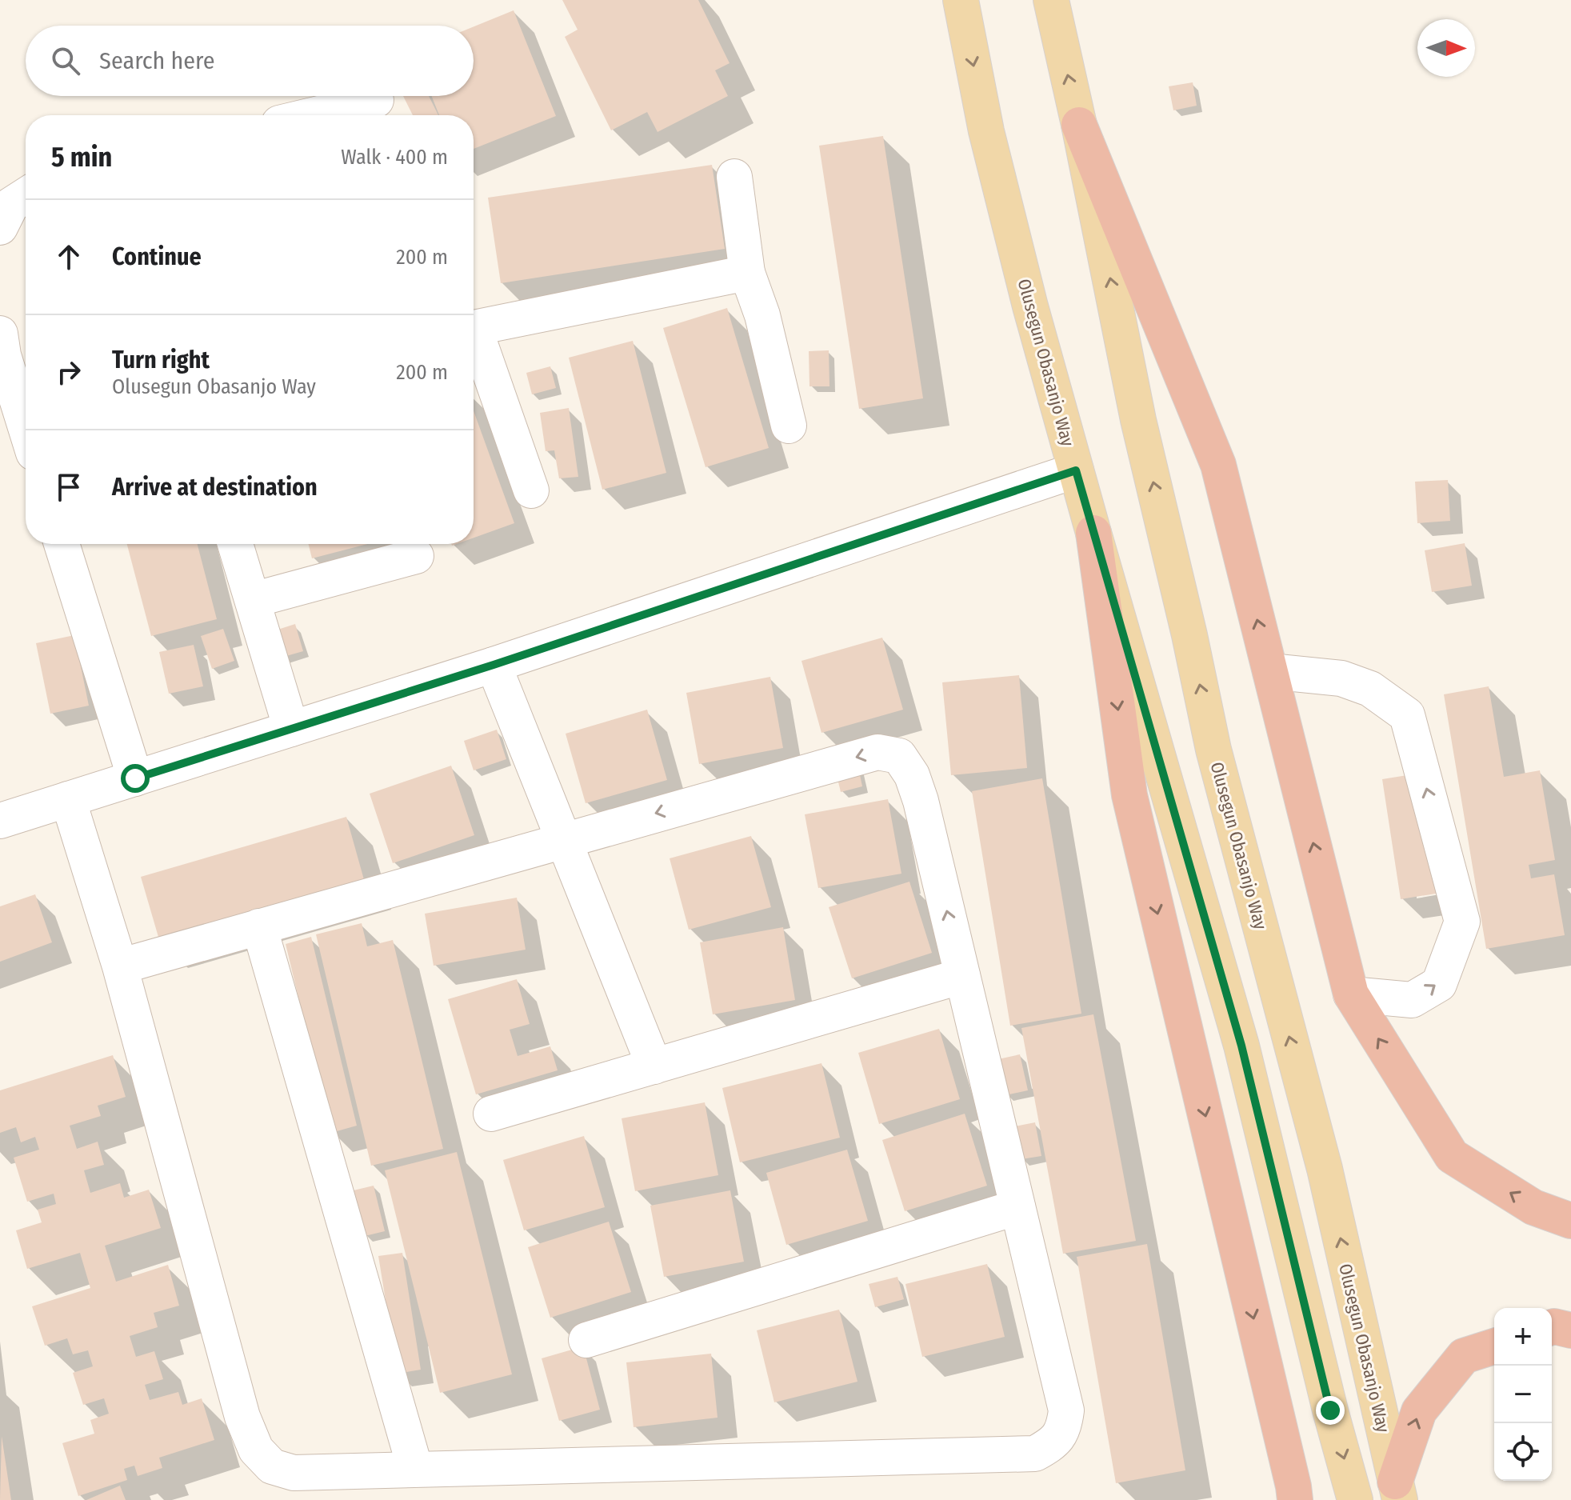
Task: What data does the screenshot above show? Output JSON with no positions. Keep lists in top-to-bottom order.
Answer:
{
  "streets": {
    "main road": ["Olusegun Obasanjo Way"]
  },
  "north": "right",
  "page": {
    "search": "Search here",
    "heading": ["5 min", "Walk · 400 m"],
    "list": [
      ["Continue", "200 m"],
      ["Turn right", "Olusegun Obasanjo Way", "200 m"],
      "Arrive at destination"
    ],
    "map_buttons": ["+", "−"]
  }
}
